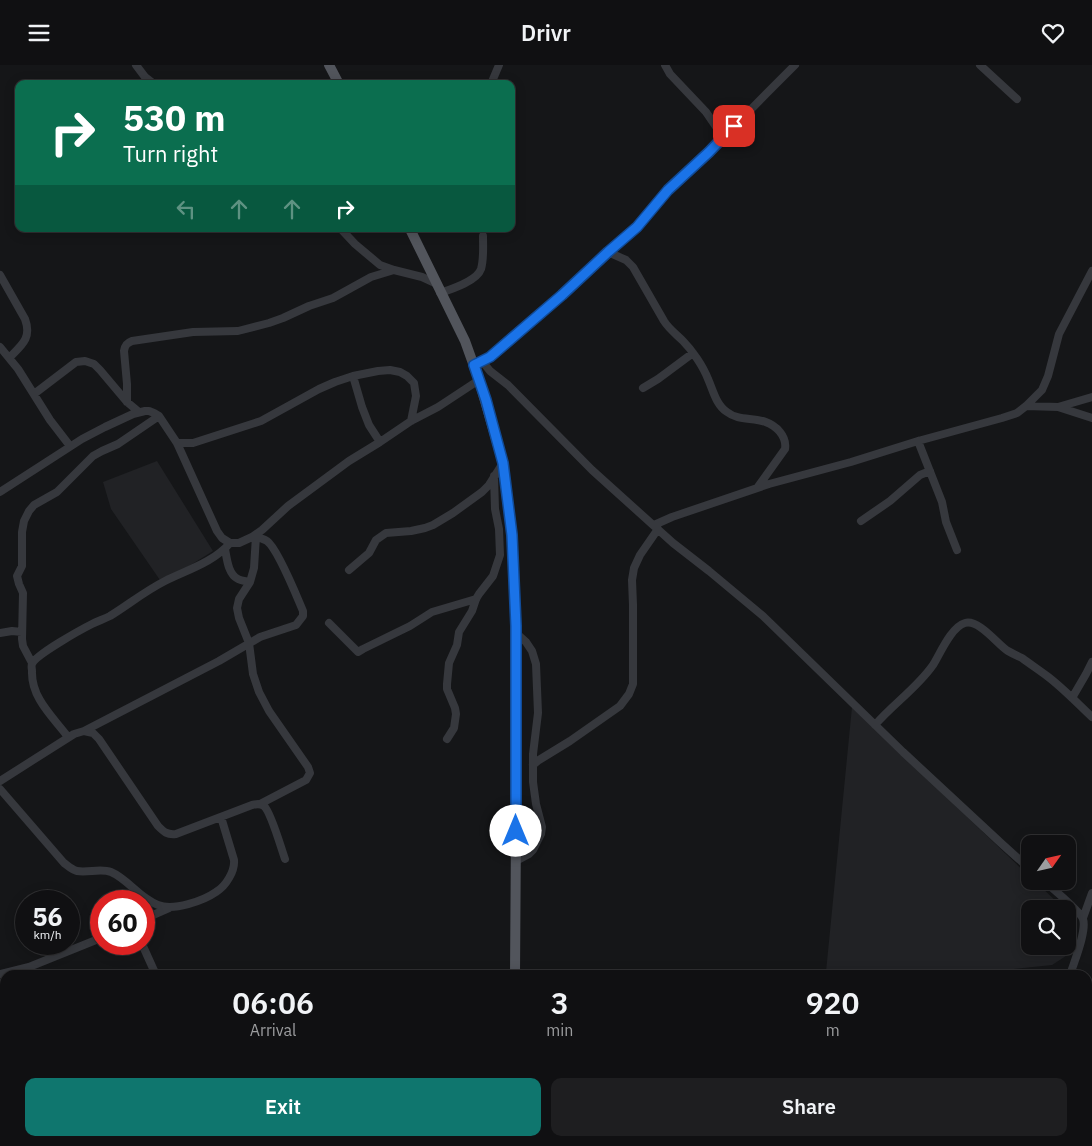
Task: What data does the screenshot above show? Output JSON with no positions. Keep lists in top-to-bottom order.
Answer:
{
  "north": "top right",
  "page": {
    "header": "Drivr",
    "turn": ["530 m", "Turn right"],
    "speed": "56 km/h",
    "limit": "60",
    "eta": [
      "06:06",
      "Arrival",
      "3",
      "min",
      "920",
      "m"
    ],
    "buttons": ["Exit", "Share"]
  }
}
